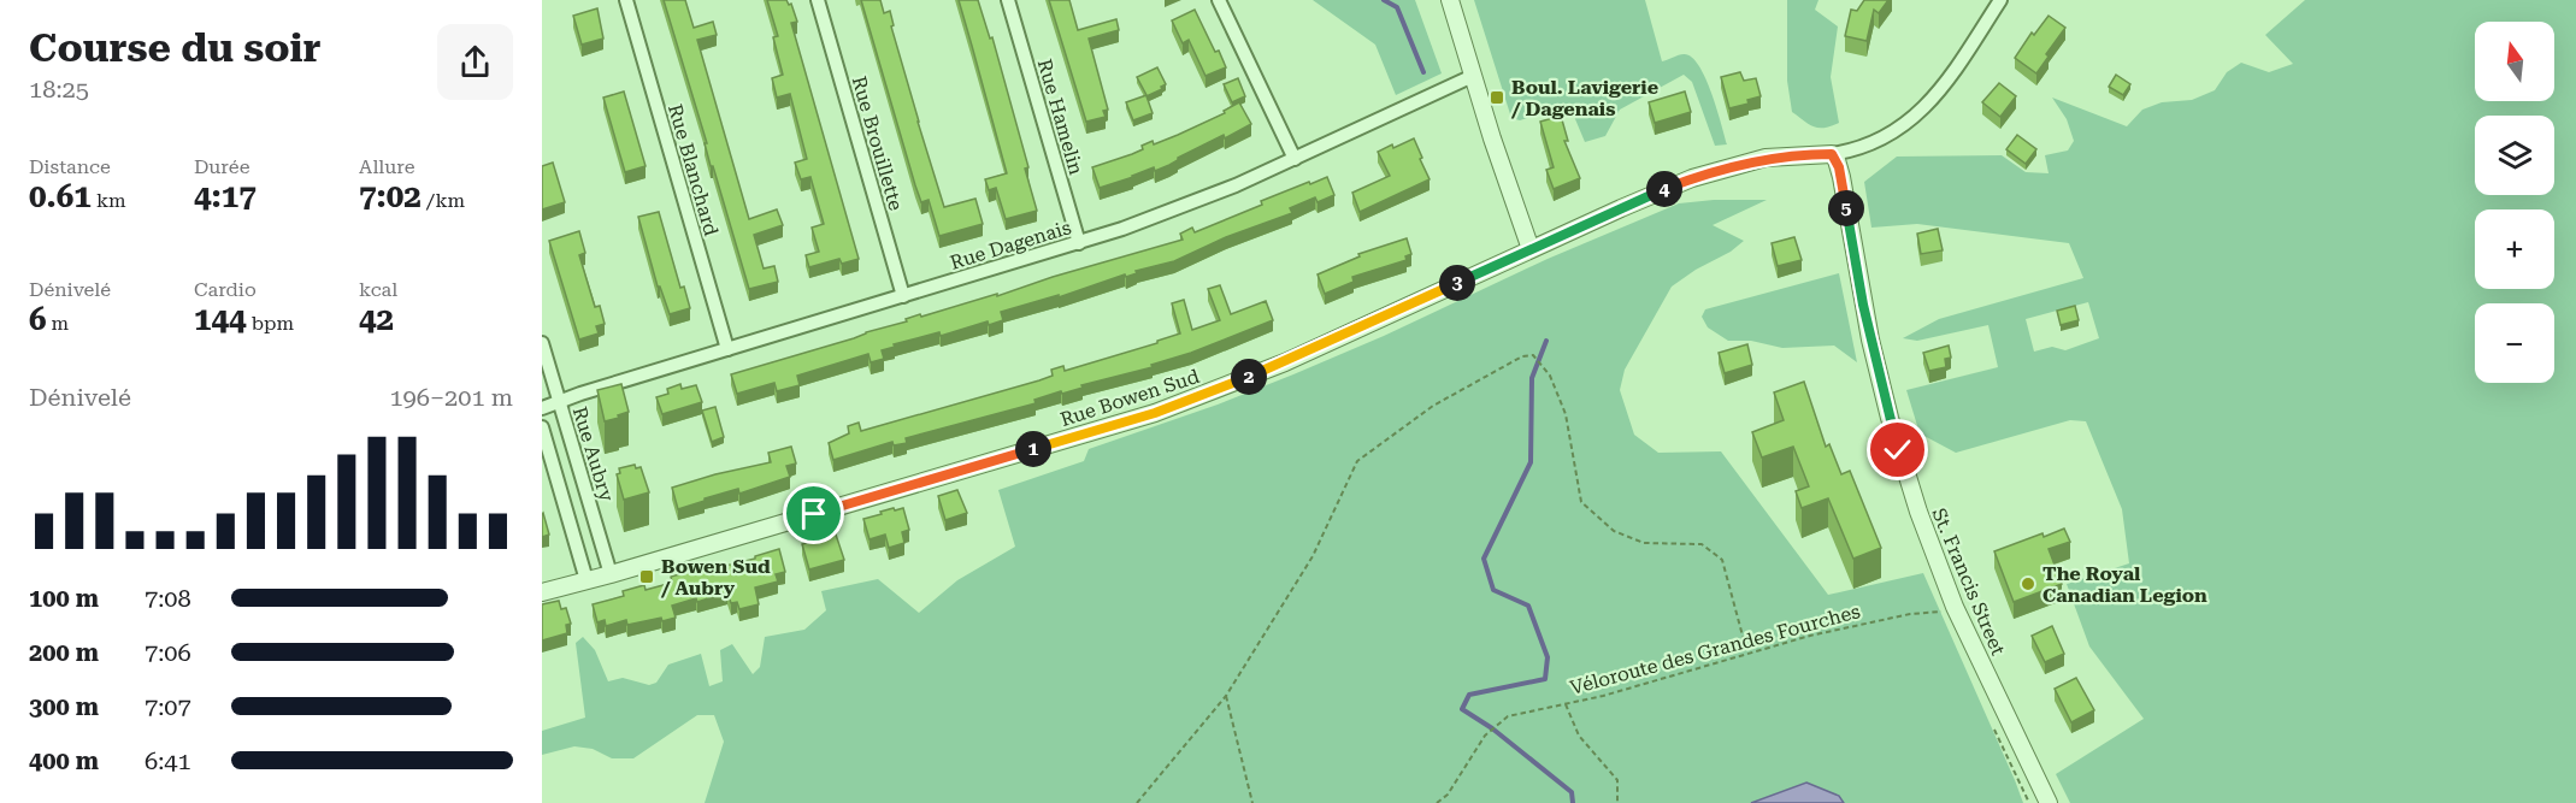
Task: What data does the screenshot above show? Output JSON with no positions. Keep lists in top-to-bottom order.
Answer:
{
  "streets": {
    "street": [
      "Rue Hamelin",
      "Rue Brouillette",
      "Rue Blanchard",
      "Rue Dagenais",
      "Rue Bowen Sud",
      "Rue Aubry",
      "St. Francis Street"
    ],
    "path": ["Véloroute des Grandes Fourches"]
  },
  "crossings": [
    ["Rue Hamelin", "Rue Dagenais"],
    ["Rue Brouillette", "Rue Dagenais"],
    ["Rue Blanchard", "Rue Dagenais"],
    ["Rue Dagenais", "Rue Aubry"],
    ["Rue Bowen Sud", "Rue Aubry"],
    ["Rue Bowen Sud", "St. Francis Street"]
  ],
  "places": {
    "transit": ["Boul. Lavigerie / Dagenais", "Bowen Sud / Aubry"],
    "other": ["The Royal Canadian Legion"]
  },
  "north": "top",
  "page": {
    "heading": ["Course du soir", "18:25"],
    "map_buttons": ["+", "−"],
    "stats": [
      ["Distance", "0.61 km"],
      ["Durée", "4:17"],
      ["Allure", "7:02 /km"],
      ["Dénivelé", "6 m"],
      ["Cardio", "144 bpm"],
      ["kcal", "42"]
    ],
    "pins": [
      "4",
      "5",
      "3",
      "2",
      "1"
    ],
    "chart": ["Dénivelé", "196–201 m"],
    "list": [
      {
        "name": "100 m",
        "note": "7:08"
      },
      {
        "name": "200 m",
        "note": "7:06"
      },
      {
        "name": "300 m",
        "note": "7:07"
      },
      {
        "name": "400 m",
        "note": "6:41"
      }
    ]
  }
}
